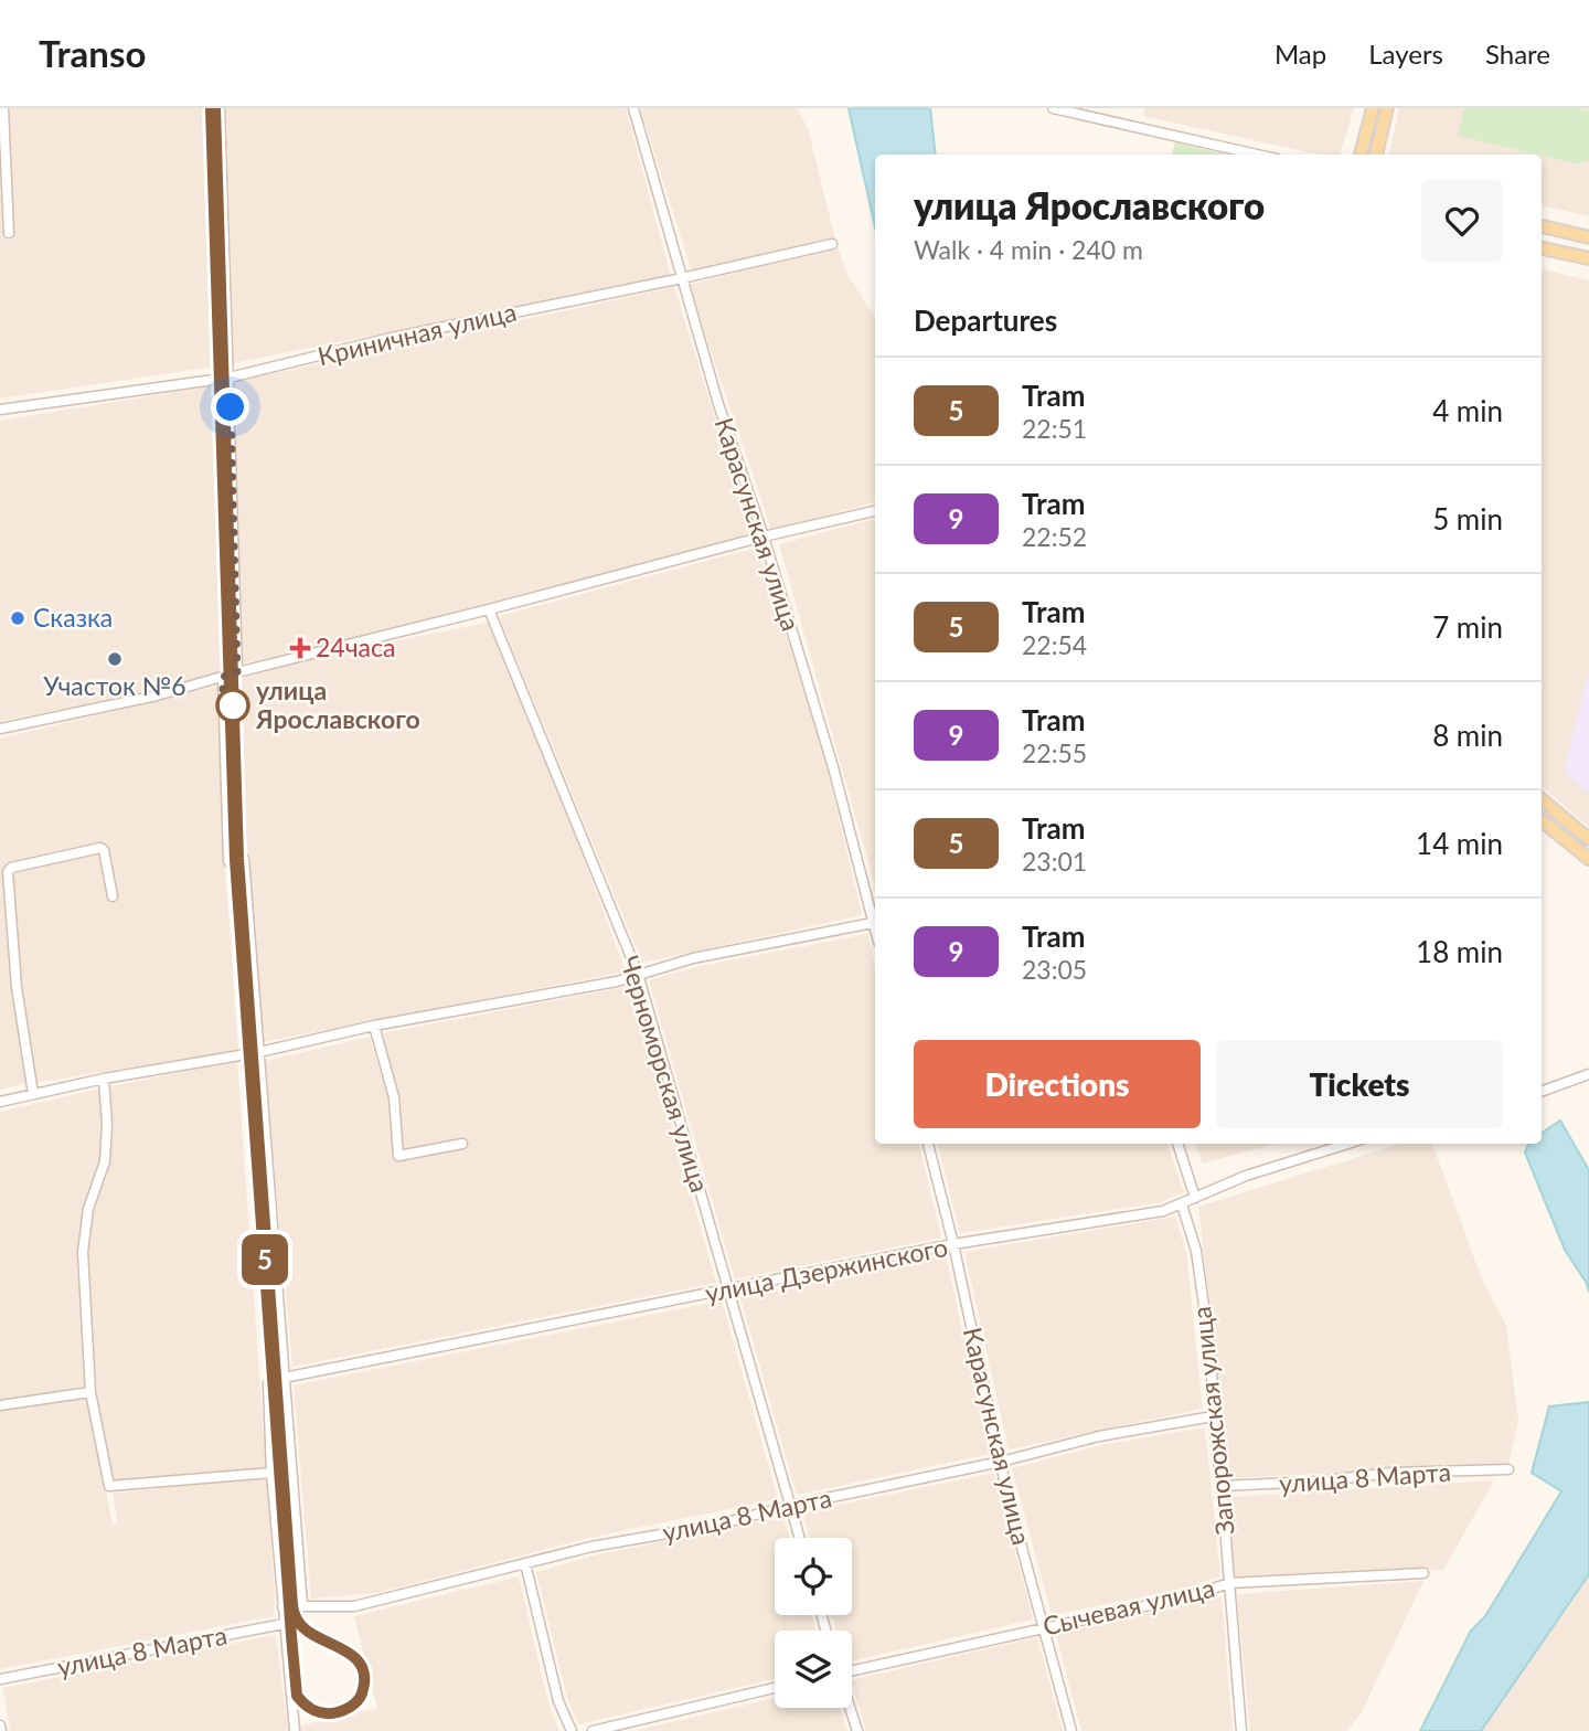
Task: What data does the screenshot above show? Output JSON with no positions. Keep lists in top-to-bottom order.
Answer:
{
  "streets": {
    "street": [
      "Криничная улица",
      "Карасунская улица",
      "Черноморская улица",
      "улица Дзержинского",
      "Запорожская улица",
      "улица 8 Марта",
      "Сычевая улица"
    ]
  },
  "crossings": [
    ["Криничная улица", "Карасунская улица"],
    ["Карасунская улица", "улица Дзержинского"],
    ["Карасунская улица", "улица 8 Марта"],
    ["Карасунская улица", "Сычевая улица"],
    ["Черноморская улица", "улица Дзержинского"],
    ["Черноморская улица", "улица 8 Марта"],
    ["улица Дзержинского", "Запорожская улица"],
    ["Запорожская улица", "улица 8 Марта"],
    ["Запорожская улица", "Сычевая улица"]
  ],
  "places": {
    "other": ["Сказка", "Участок №6", "улица Ярославского"],
    "health": ["24часа"]
  },
  "lines": ["tram line 5"],
  "page": {
    "header": "Transo",
    "nav": ["Map", "Layers", "Share"],
    "on_map": "5",
    "heading": [
      ["улица Ярославского", "Walk · 4 min · 240 m"],
      "Departures"
    ],
    "list": [
      {
        "mark": "5",
        "name": "Tram",
        "note": "22:51",
        "value": "4 min"
      },
      {
        "mark": "9",
        "name": "Tram",
        "note": "22:52",
        "value": "5 min"
      },
      {
        "mark": "5",
        "name": "Tram",
        "note": "22:54",
        "value": "7 min"
      },
      {
        "mark": "9",
        "name": "Tram",
        "note": "22:55",
        "value": "8 min"
      },
      {
        "mark": "5",
        "name": "Tram",
        "note": "23:01",
        "value": "14 min"
      },
      {
        "mark": "9",
        "name": "Tram",
        "note": "23:05",
        "value": "18 min"
      }
    ],
    "buttons": ["Directions", "Tickets"]
  }
}
